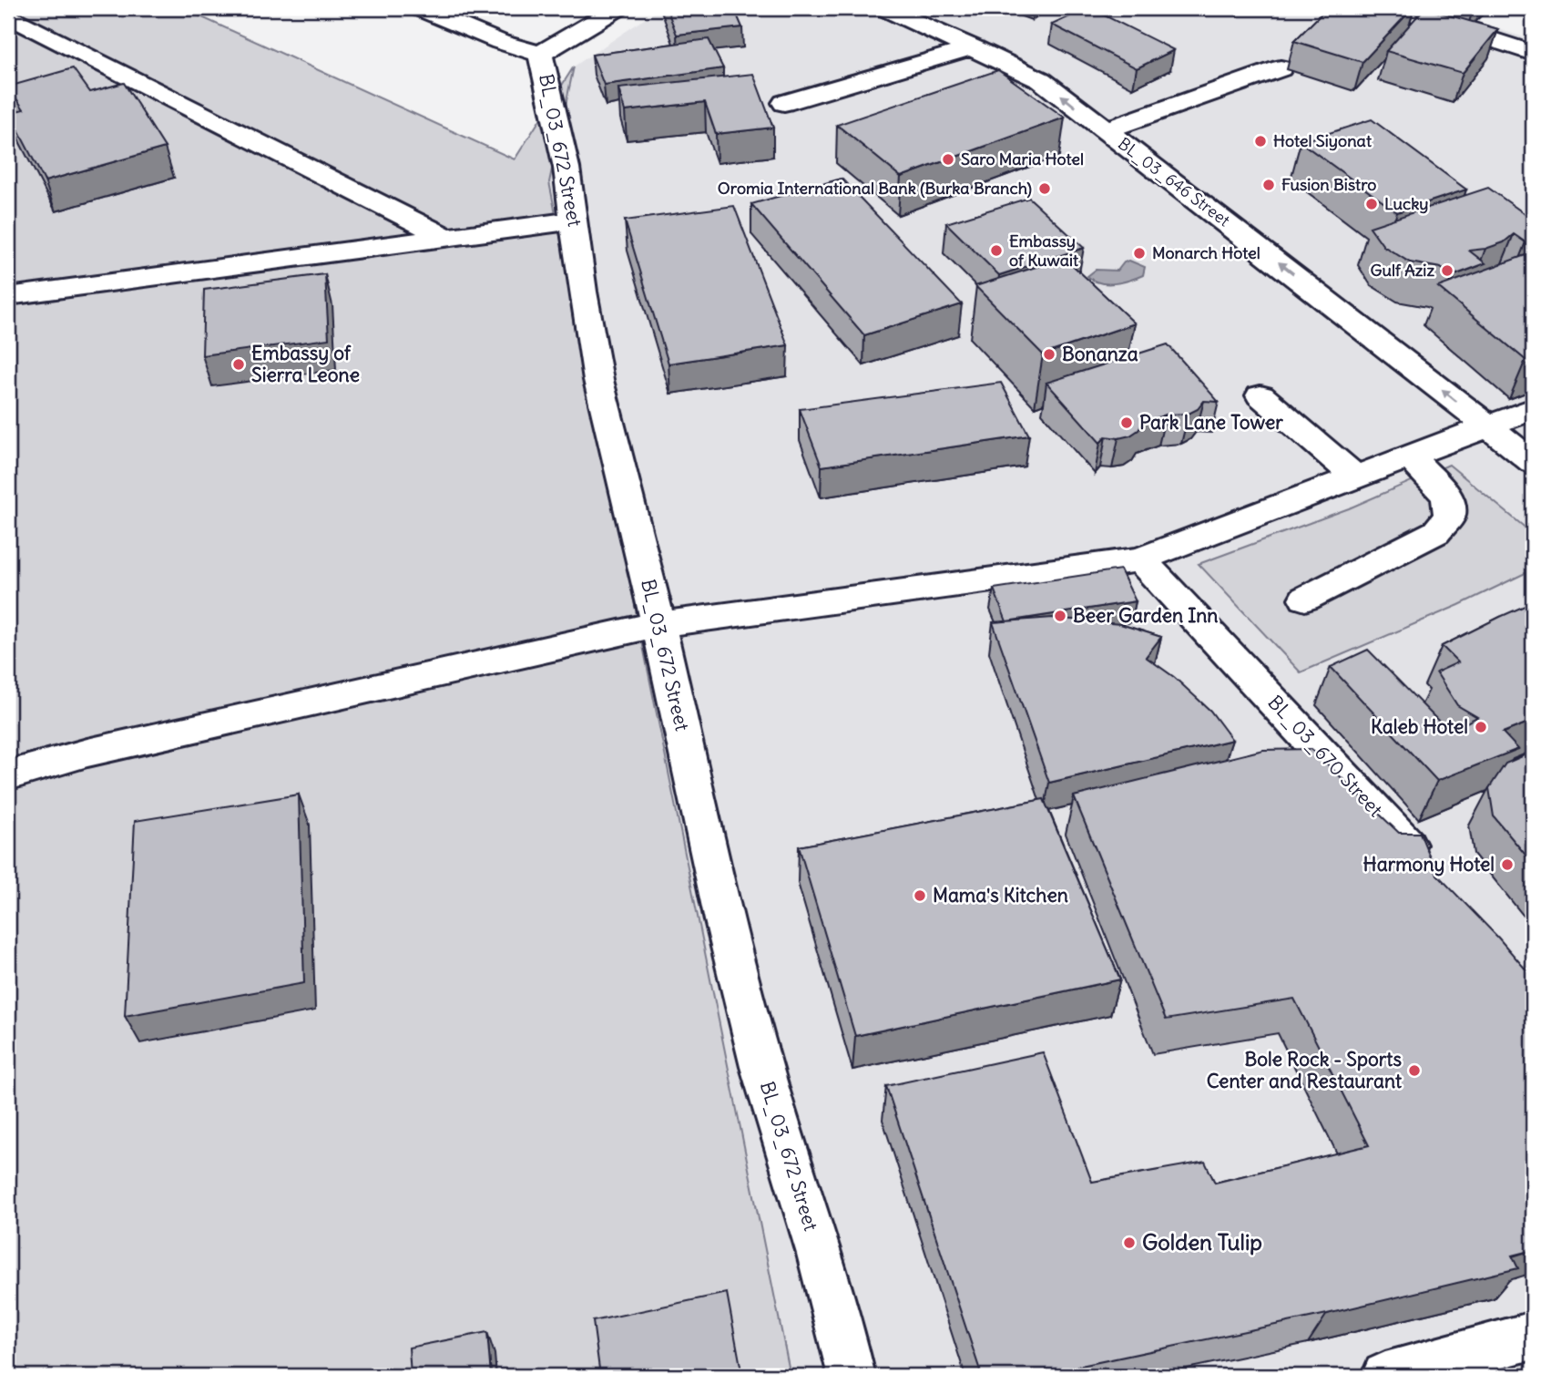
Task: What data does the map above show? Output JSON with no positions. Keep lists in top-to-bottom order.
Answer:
{
  "streets": {
    "street": ["BL_03_672 Street", "BL_03_646 Street", "BL_03_670 Street"]
  },
  "places": [
    "Hotel Siyonat",
    "Saro Maria Hotel",
    "Fusion Bistro",
    "Oromia International Bank (Burka Branch)",
    "Lucky",
    "Embassy of Kuwait",
    "Monarch Hotel",
    "Gulf Aziz",
    "Bonanza",
    "Embassy of Sierra Leone",
    "Park Lane Tower",
    "Beer Garden Inn",
    "Kaleb Hotel",
    "Harmony Hotel",
    "Mama's Kitchen",
    "Bole Rock - Sports Center and Restaurant",
    "Golden Tulip"
  ]
}
